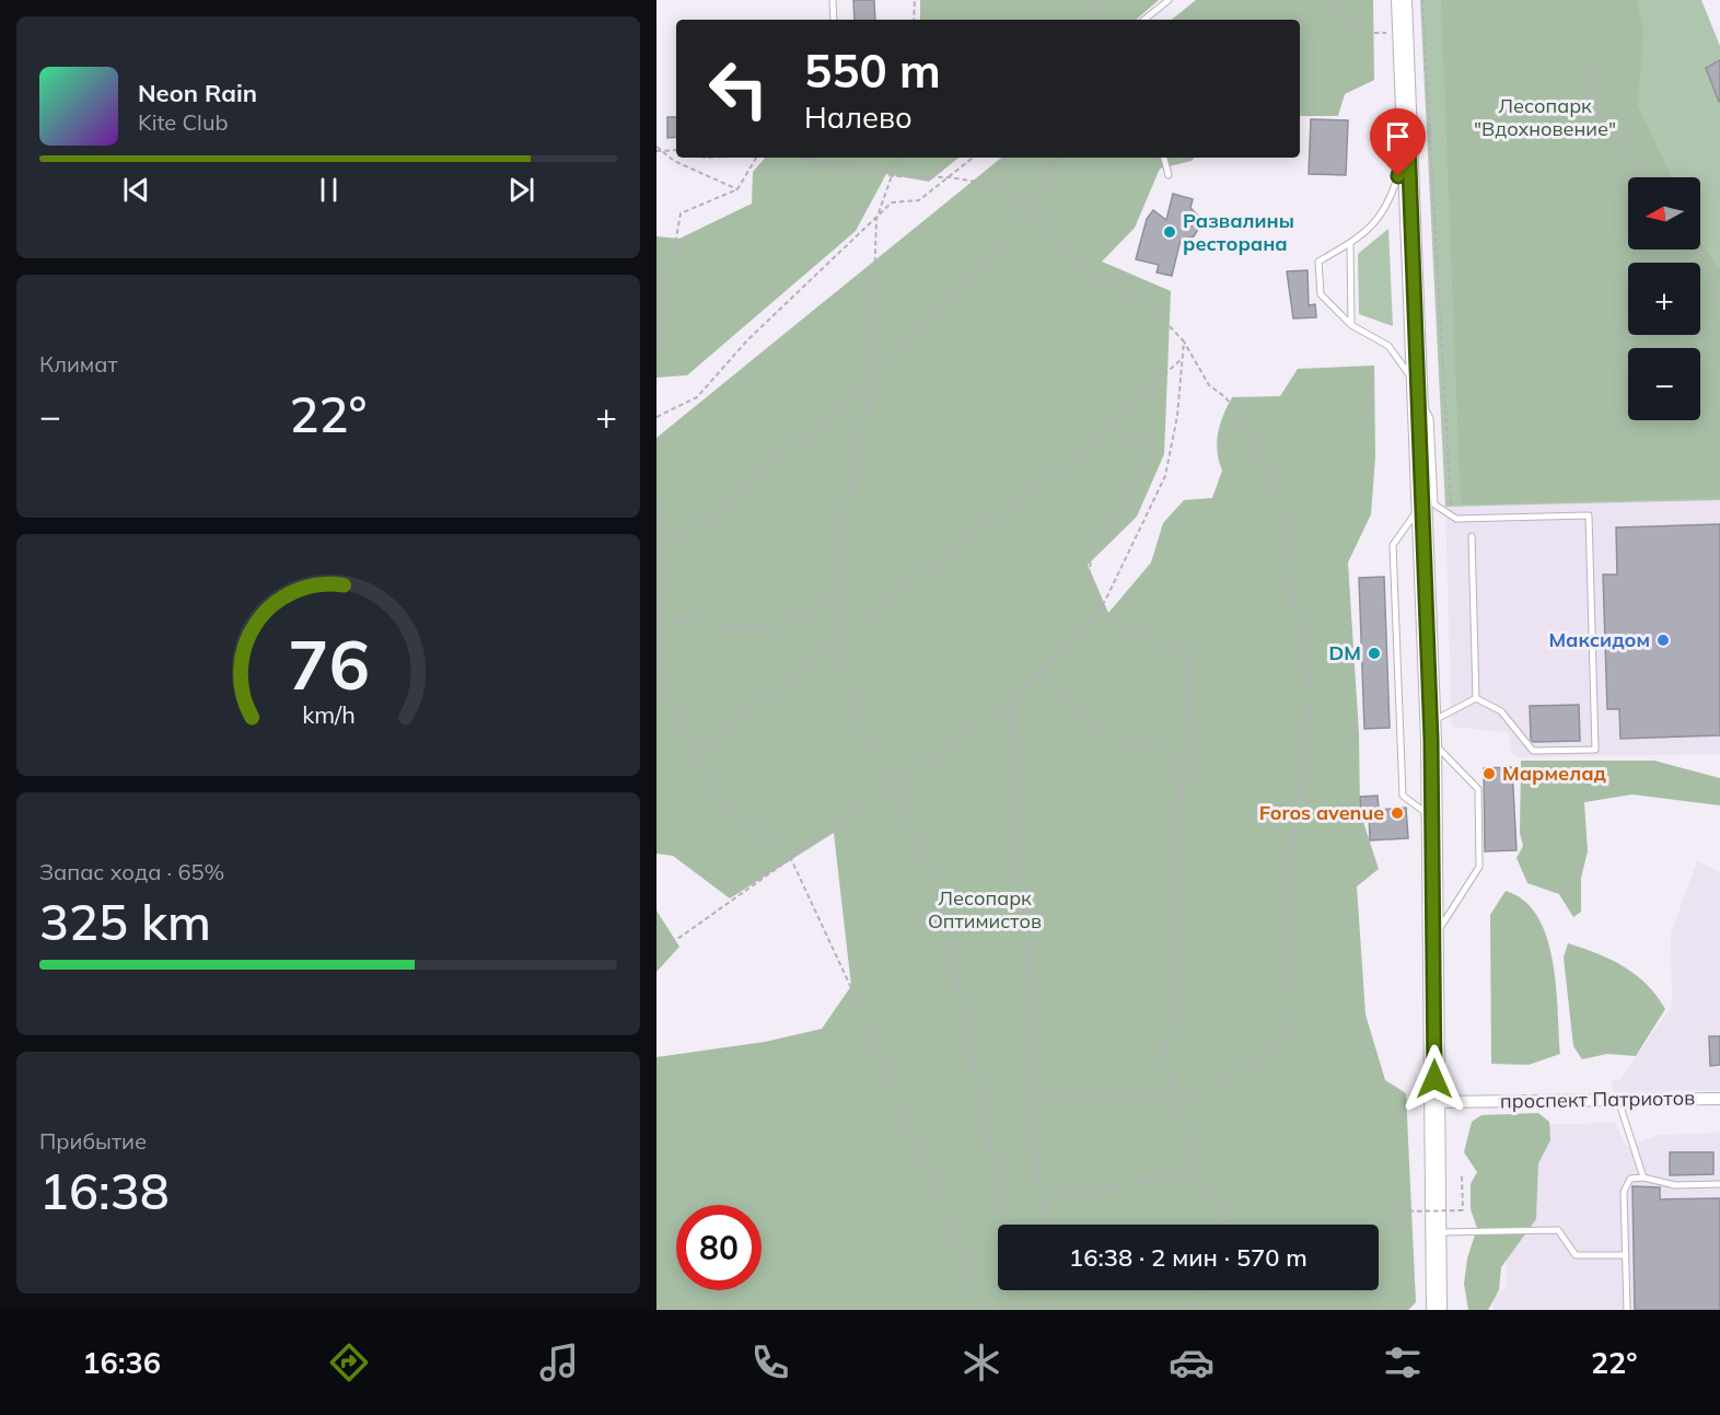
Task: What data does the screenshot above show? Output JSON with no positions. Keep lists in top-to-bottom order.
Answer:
{
  "streets": {
    "street": ["проспект Патриотов"]
  },
  "parks": ["Лесопарк \"Вдохновение\"", "Лесопарк Оптимистов"],
  "places": [
    "Развалины ресторана",
    "Максидом",
    "DM",
    "Мармелад",
    "Foros avenue"
  ],
  "north": "left",
  "page": {
    "turn": ["550 m", "Налево"],
    "song": ["Neon Rain", "Kite Club"],
    "map_buttons": ["+", "−"],
    "tile": [
      "Климат",
      ["Запас хода · 65%", "325 km"],
      ["Прибытие", "16:38"]
    ],
    "heat": ["−", "22°", "+"],
    "limit": "80",
    "trip": "16:38 · 2 мин · 570 m",
    "tabs": ["16:36", "22°"],
    "gauge": ["76", "km/h"]
  }
}
